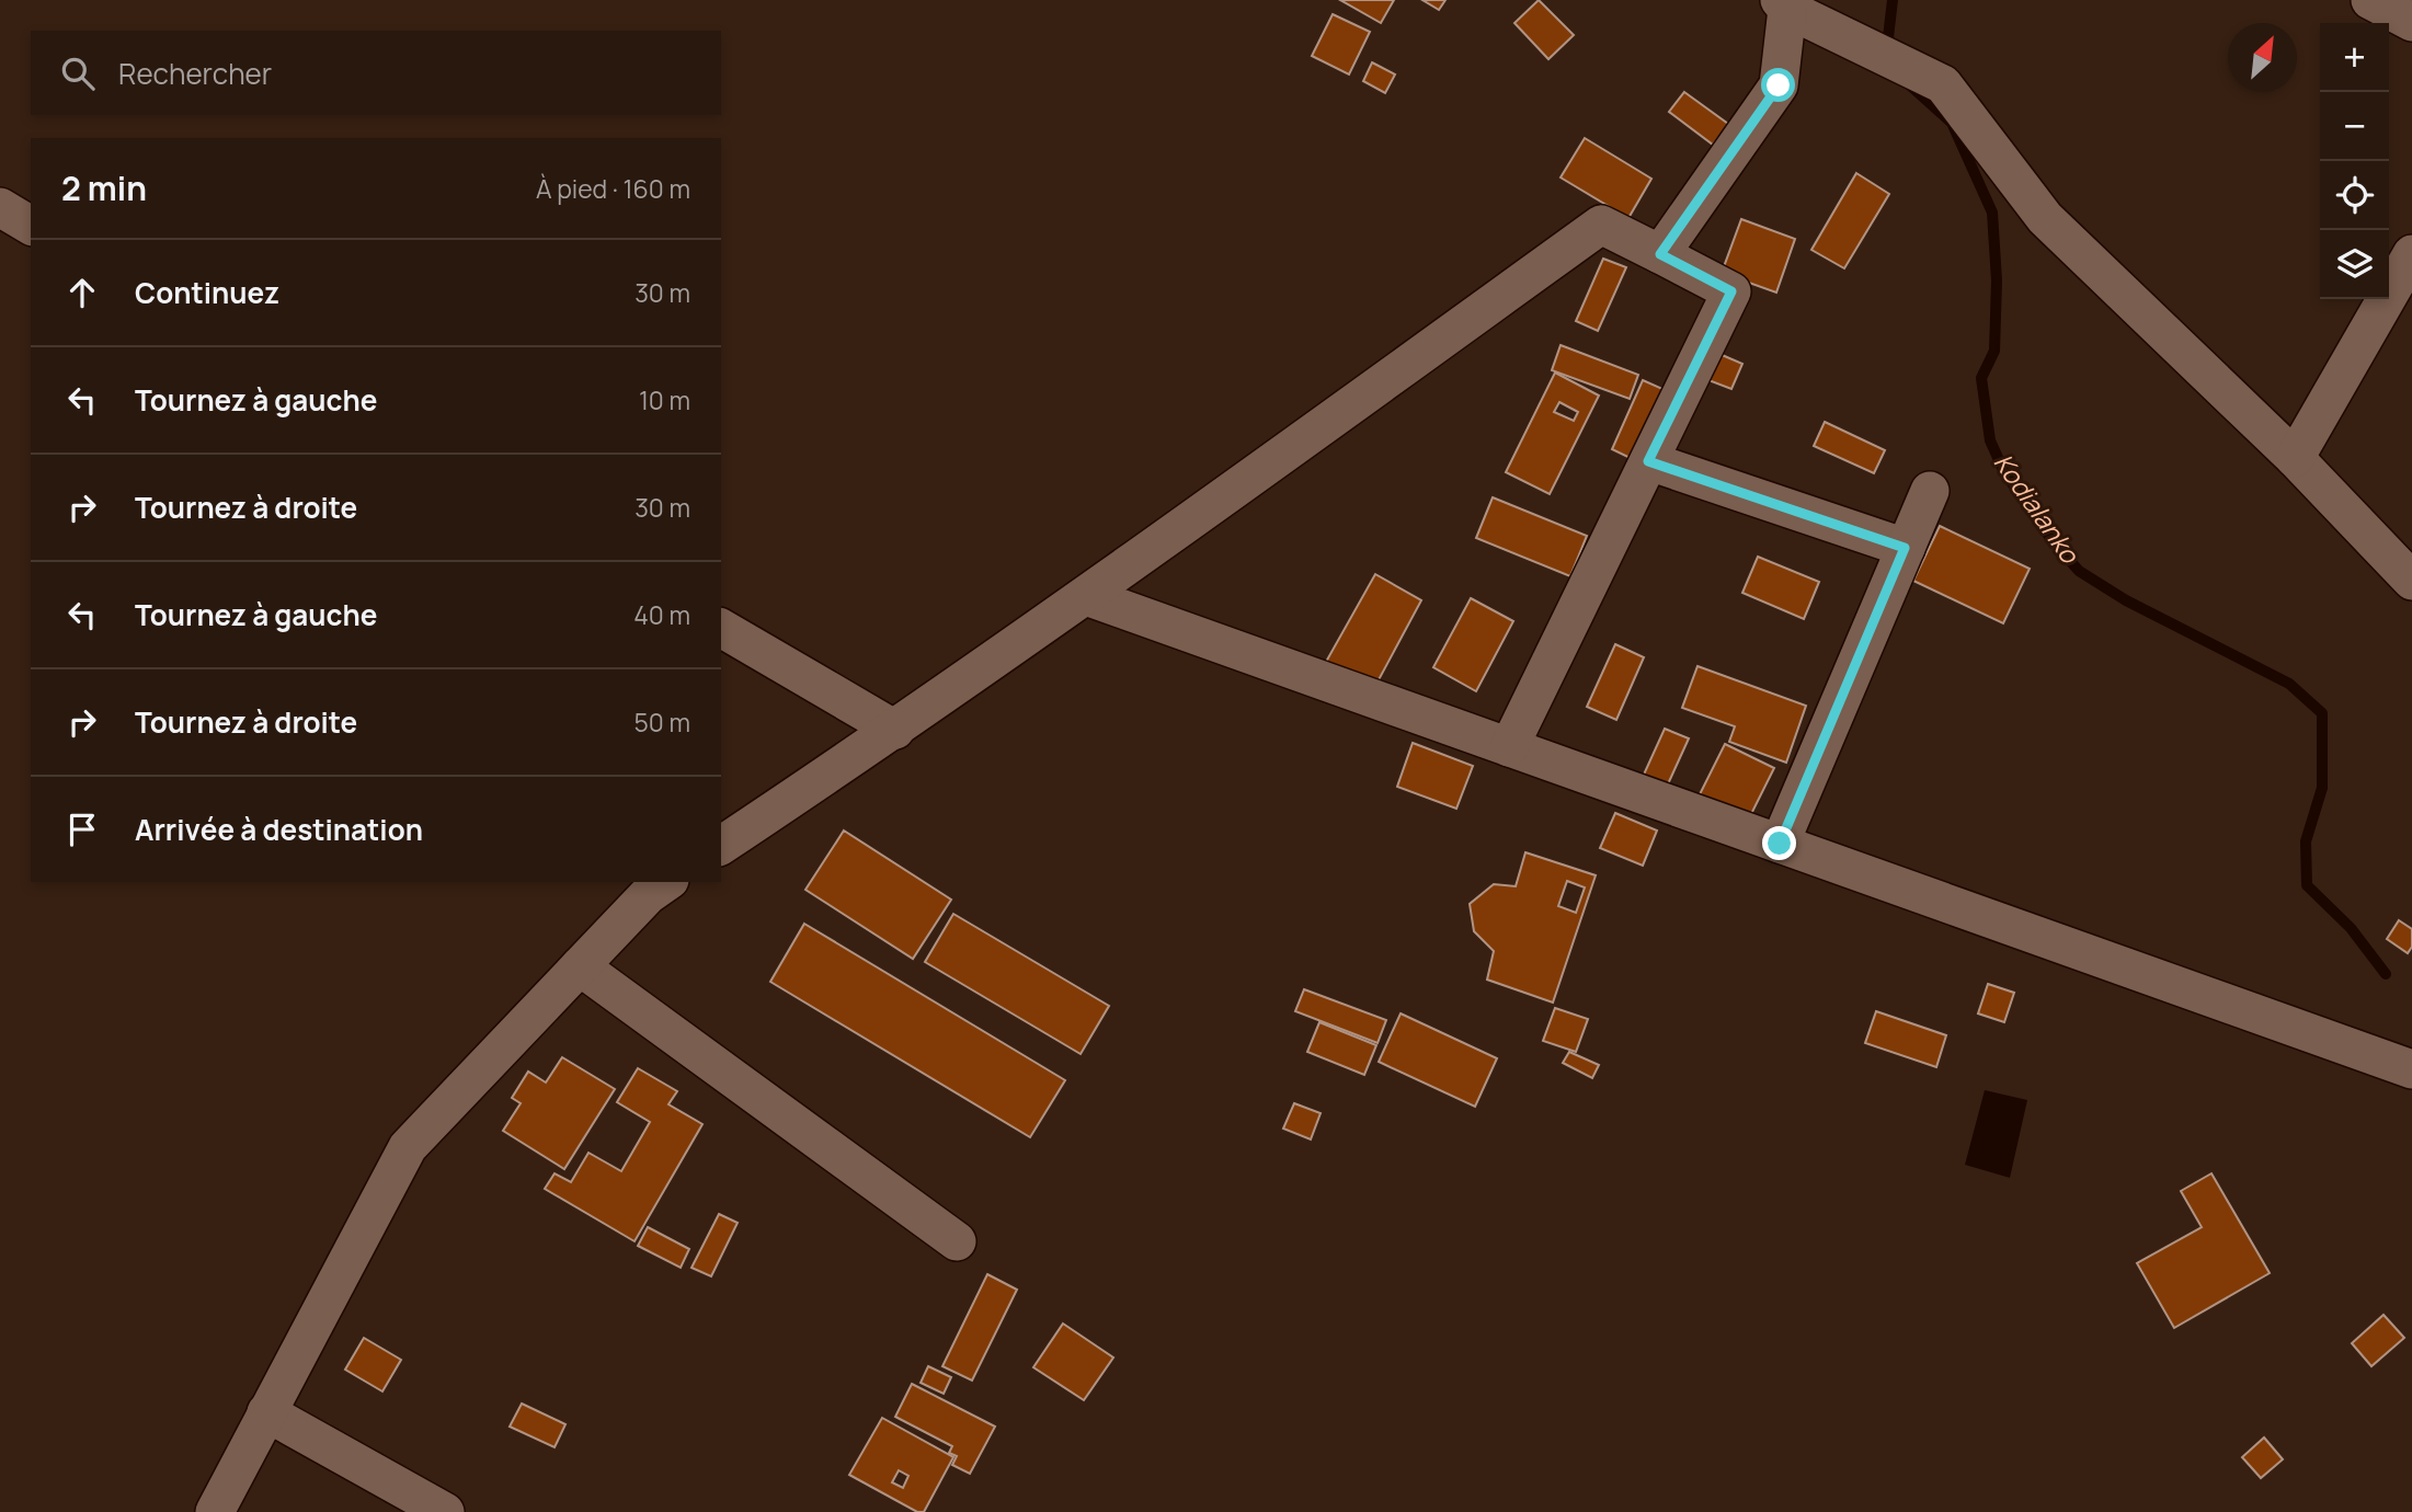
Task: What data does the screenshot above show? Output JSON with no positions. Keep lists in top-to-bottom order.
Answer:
{
  "water": ["Kodialanko"],
  "north": "top right",
  "page": {
    "map_buttons": ["+", "−"],
    "search": "Rechercher",
    "heading": ["2 min", "À pied · 160 m"],
    "list": [
      ["Continuez", "30 m"],
      ["Tournez à gauche", "10 m"],
      ["Tournez à droite", "30 m"],
      ["Tournez à gauche", "40 m"],
      ["Tournez à droite", "50 m"],
      "Arrivée à destination"
    ]
  }
}
